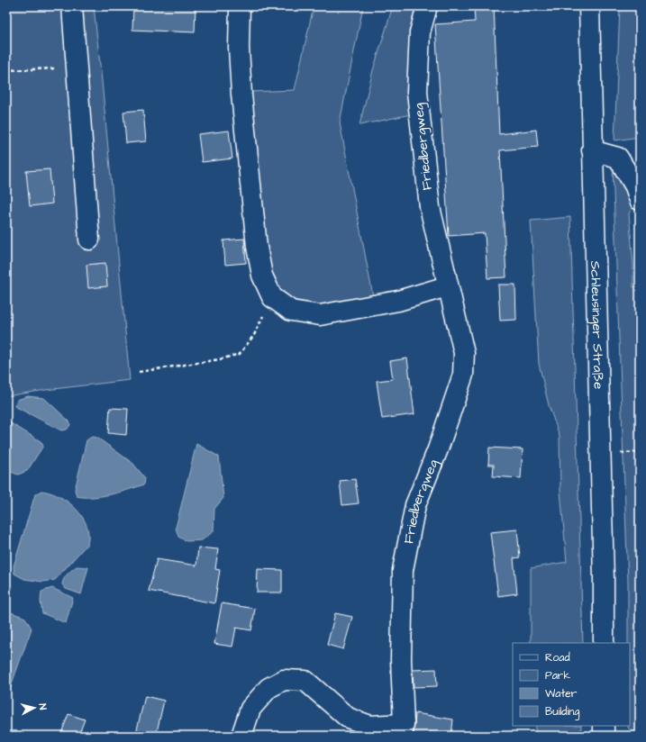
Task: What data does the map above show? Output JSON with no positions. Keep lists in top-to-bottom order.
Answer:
{
  "streets": {
    "street": ["Friedbergweg", "Schleusinger Straße"]
  },
  "legend": [
    "Road",
    "Park",
    "Water",
    "Building"
  ],
  "north": "right"
}
